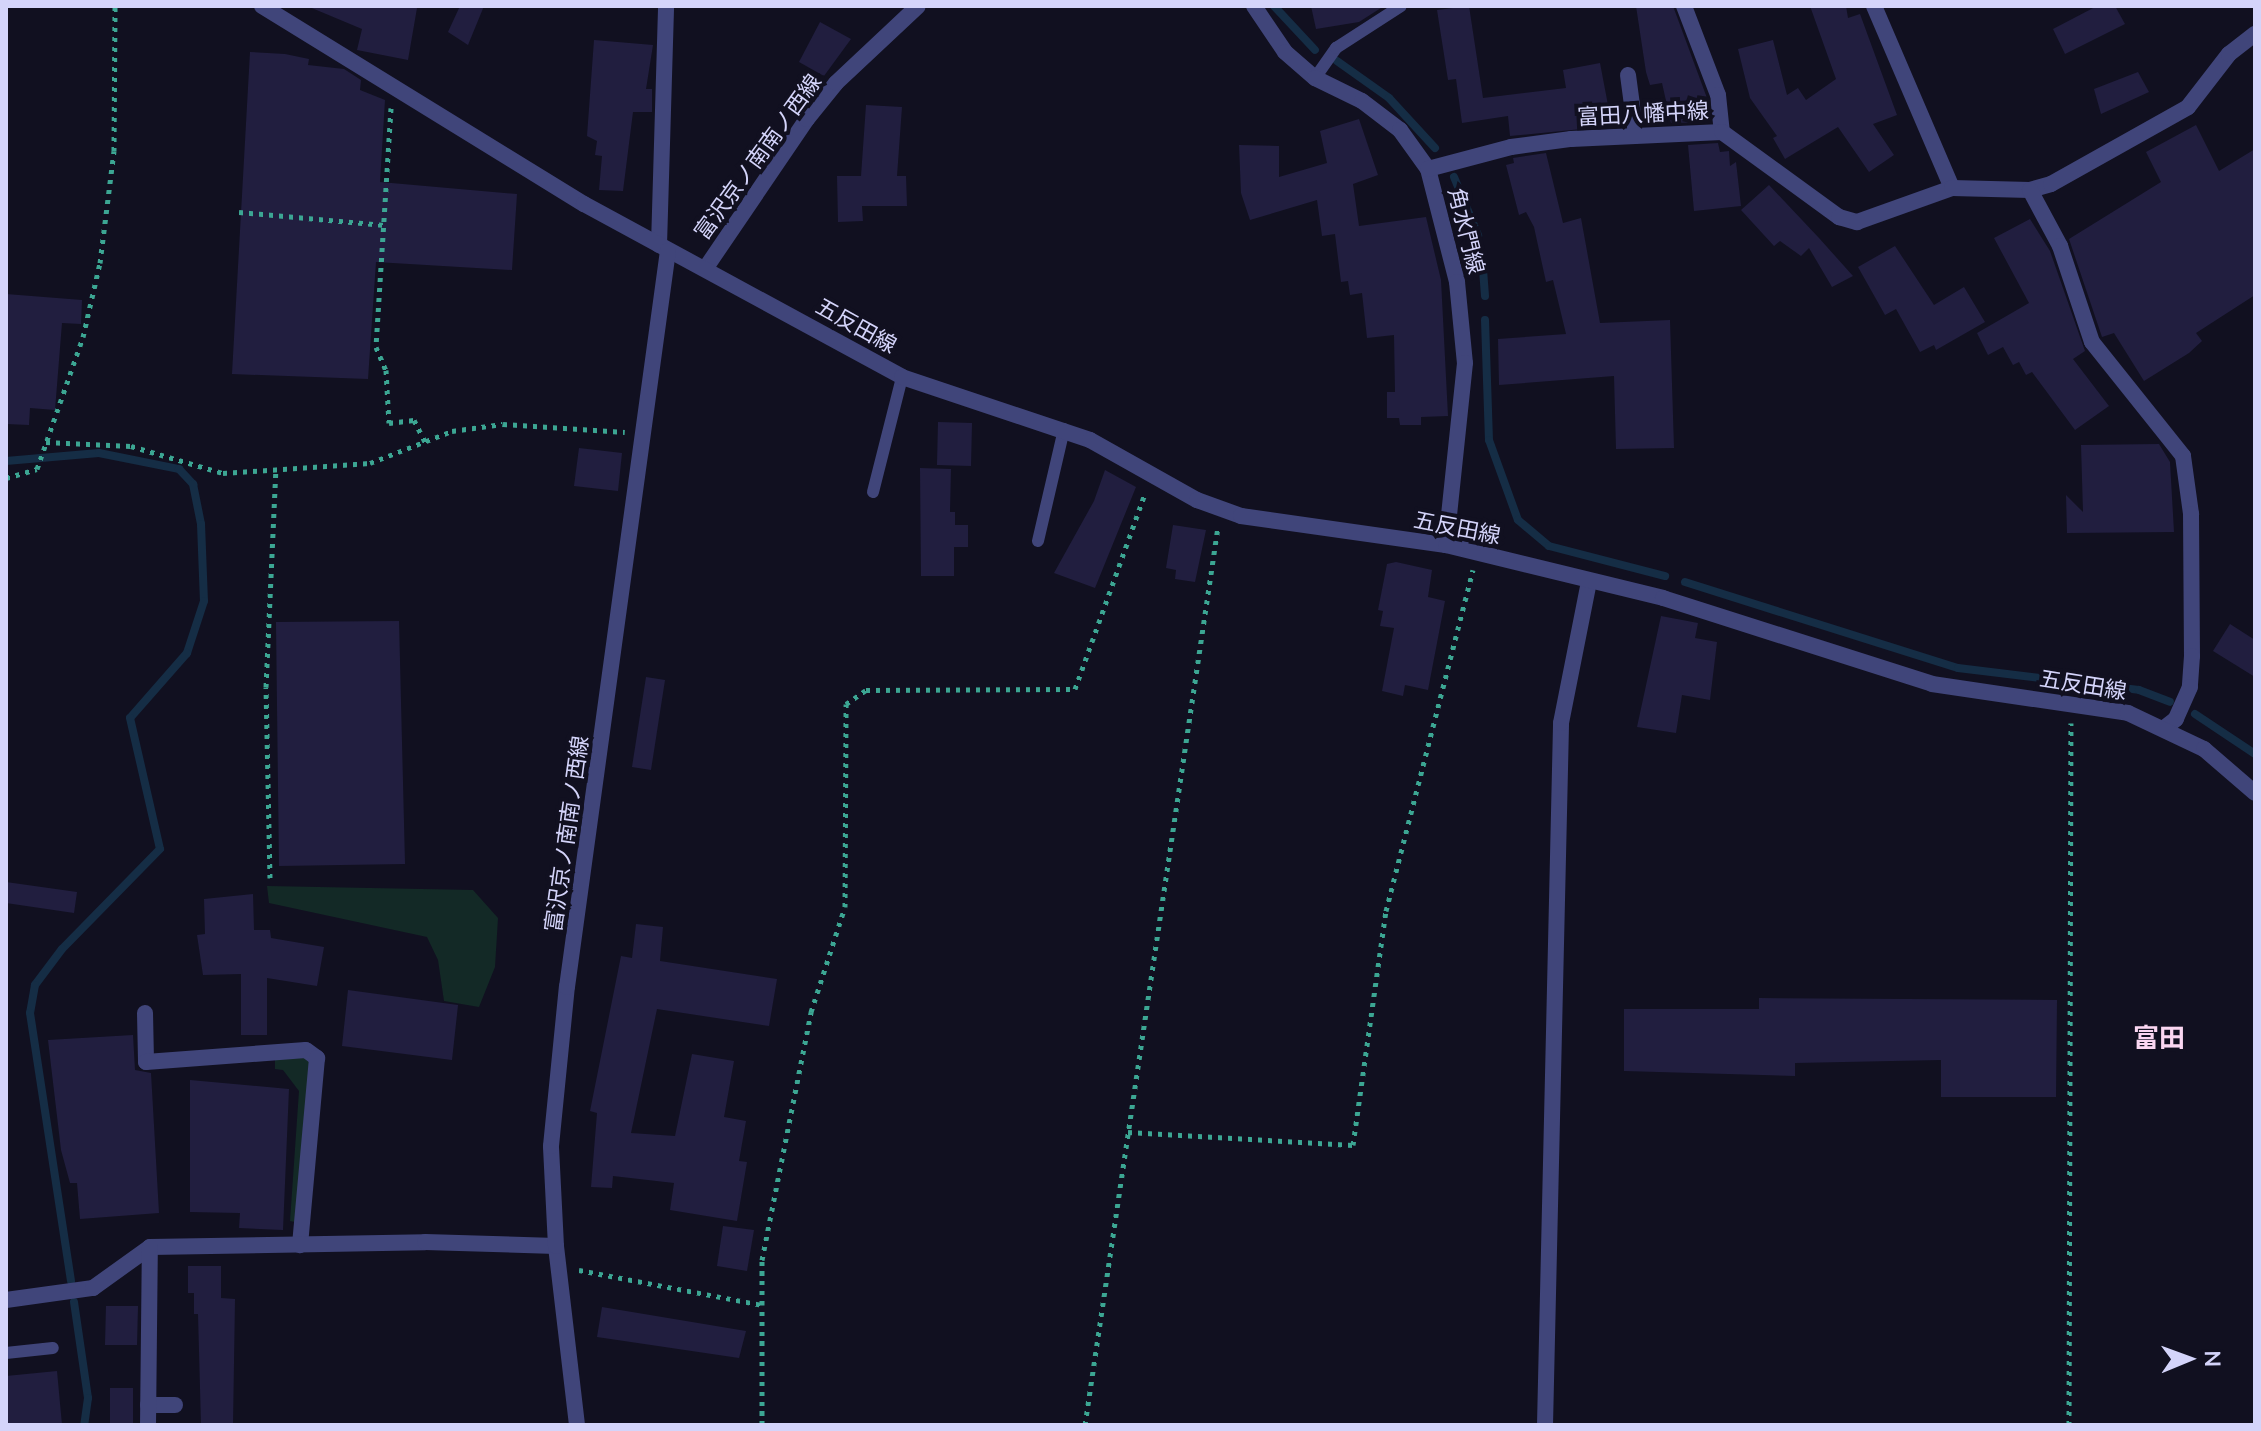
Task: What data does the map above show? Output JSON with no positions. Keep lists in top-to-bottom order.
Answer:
{
  "streets": {
    "street": [
      "富田八幡中線",
      "富沢京ノ南南ノ西線",
      "角水門線",
      "五反田線"
    ]
  },
  "crossings": [
    ["富田八幡中線", "角水門線"],
    ["富沢京ノ南南ノ西線", "五反田線"],
    ["角水門線", "五反田線"]
  ],
  "districts": ["富田"],
  "north": "right"
}
